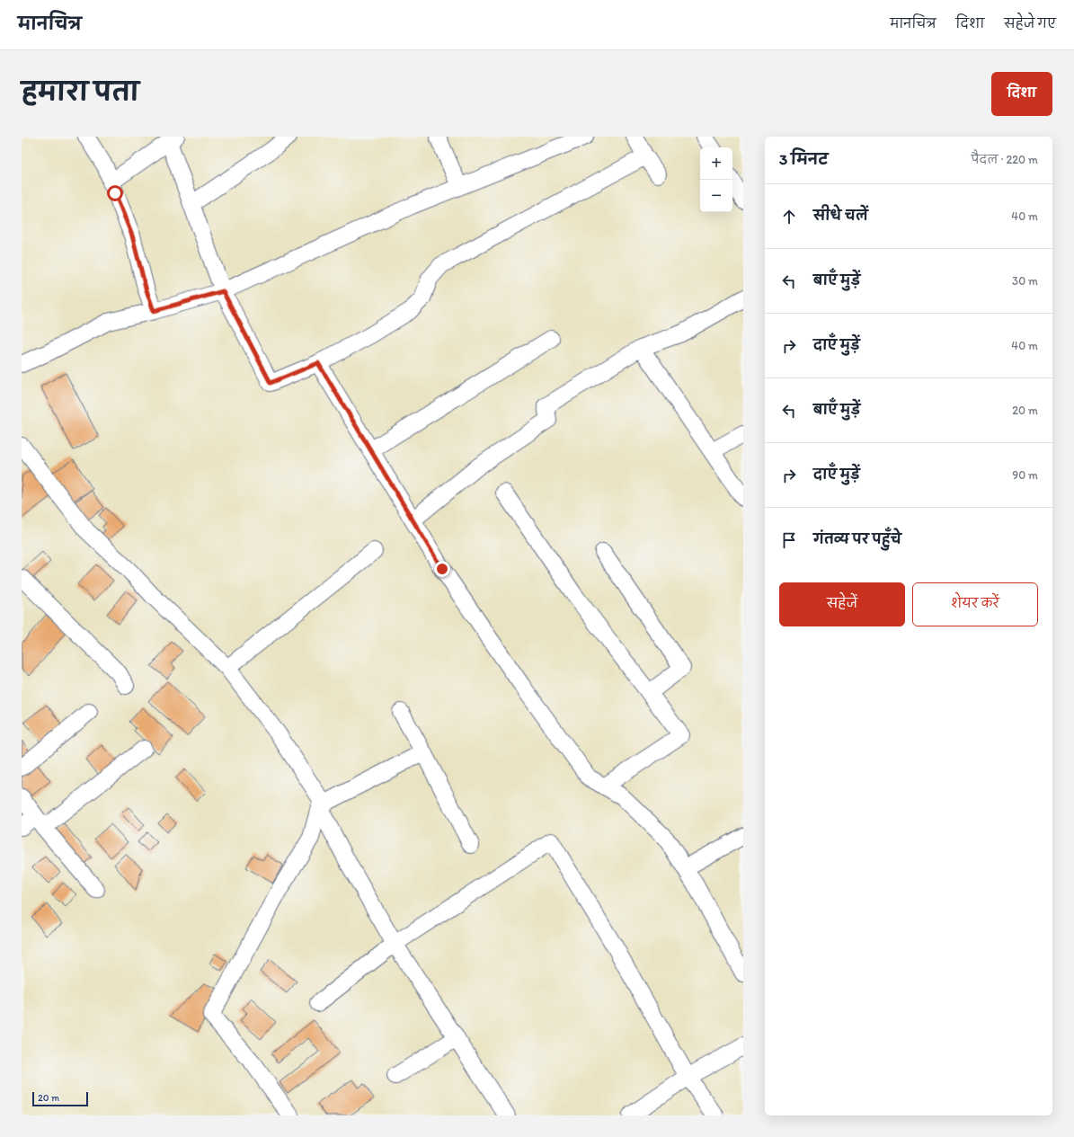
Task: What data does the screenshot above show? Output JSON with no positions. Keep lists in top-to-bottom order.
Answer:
{
  "scale_bar": "20 m",
  "page": {
    "header": "मानचित्र",
    "nav": ["मानचित्र", "दिशा", "सहेजे गए"],
    "title": "हमारा पता",
    "buttons": [
      "दिशा",
      ["सहेजें", "शेयर करें"]
    ],
    "heading": ["3 मिनट", "पैदल · 220 m"],
    "map_buttons": ["+", "−"],
    "list": [
      ["सीधे चलें", "40 m"],
      ["बाएँ मुड़ें", "30 m"],
      ["दाएँ मुड़ें", "40 m"],
      ["बाएँ मुड़ें", "20 m"],
      ["दाएँ मुड़ें", "90 m"],
      "गंतव्य पर पहुँचे"
    ],
    "scale": "20 m"
  }
}
